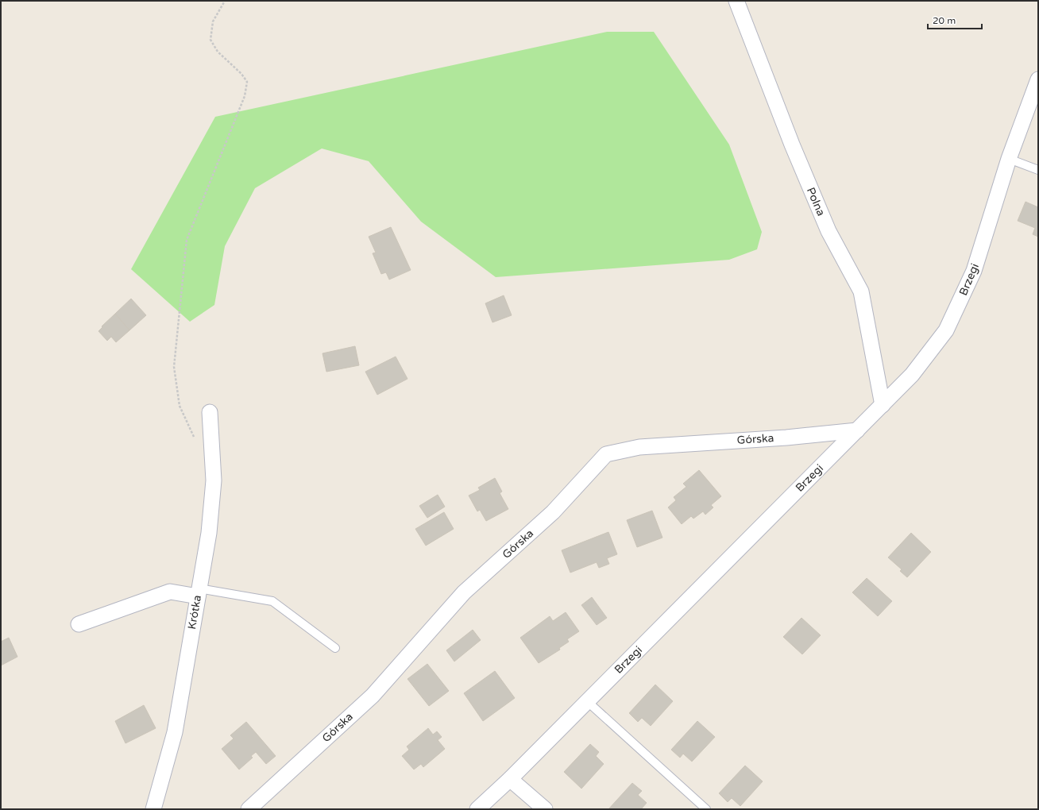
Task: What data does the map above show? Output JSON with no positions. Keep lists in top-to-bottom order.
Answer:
{
  "streets": {
    "street": [
      "Polna",
      "Brzegi",
      "Górska",
      "Krótka"
    ]
  },
  "crossings": [
    ["Polna", "Brzegi"],
    ["Brzegi", "Górska"]
  ],
  "scale_bar": "20 m"
}
